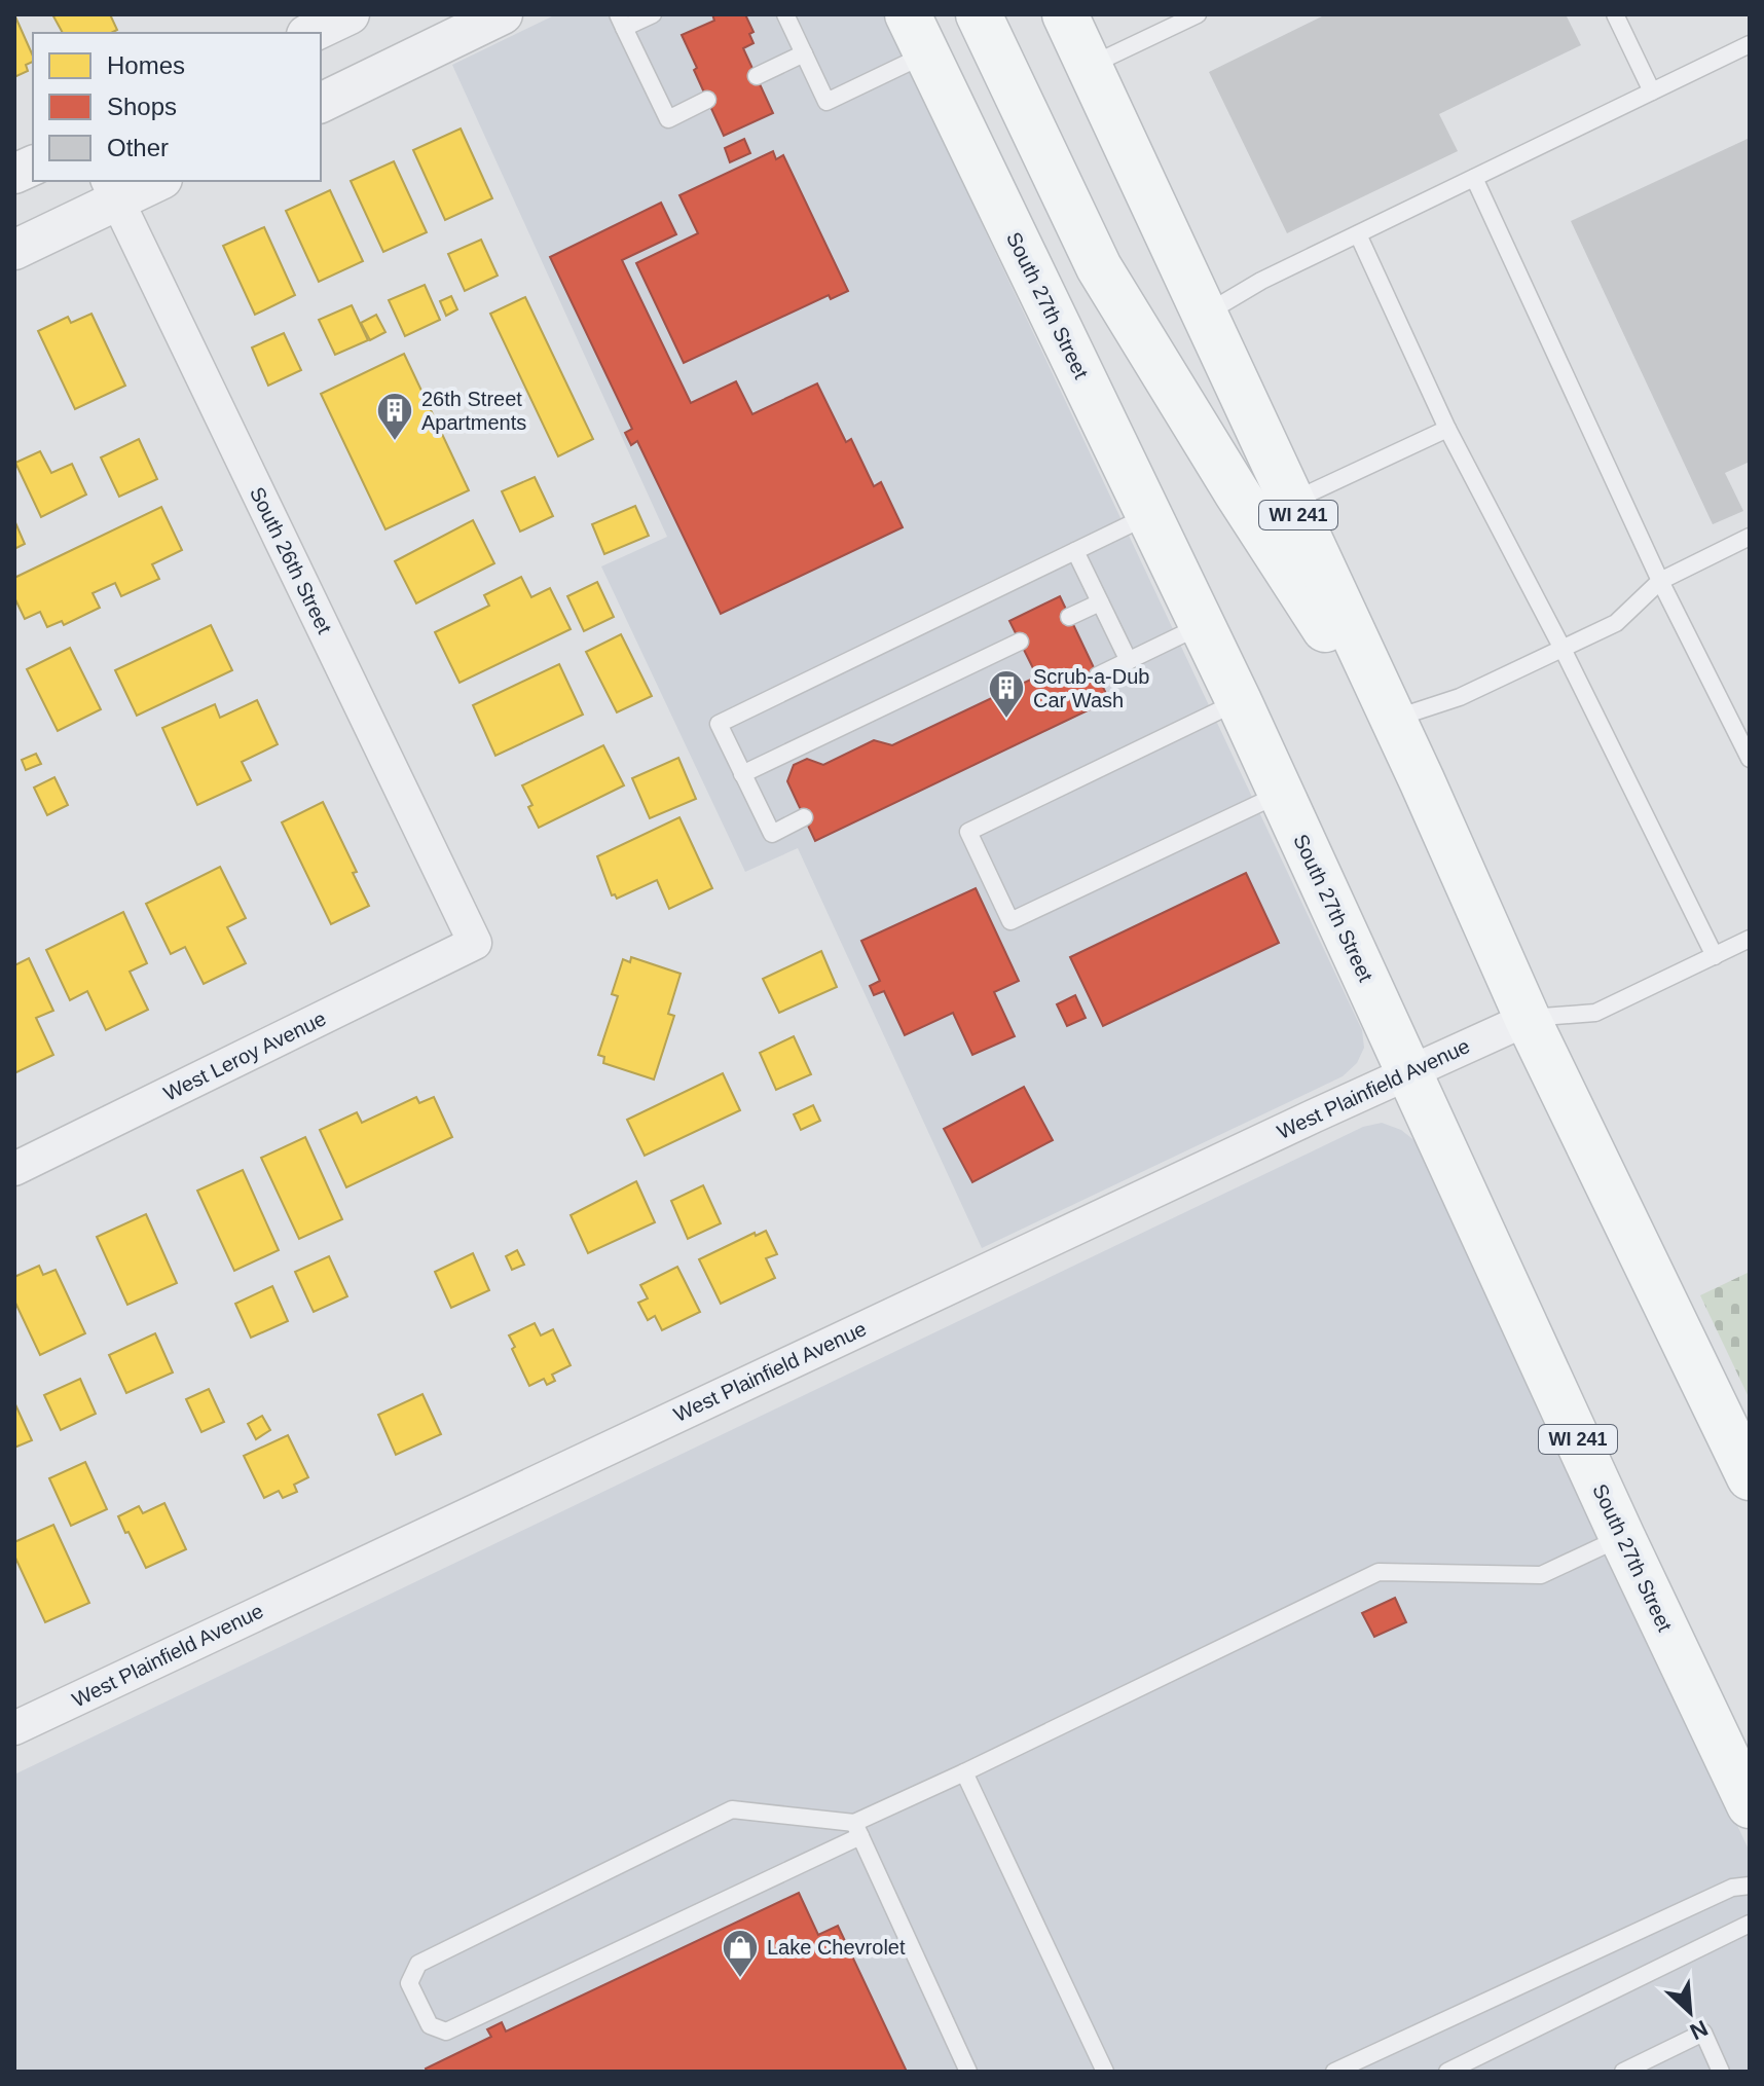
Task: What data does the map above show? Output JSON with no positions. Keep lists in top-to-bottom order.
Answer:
{
  "streets": {
    "main road": ["South 27th Street", "WI 241"],
    "street": ["South 26th Street", "West Leroy Avenue", "West Plainfield Avenue"]
  },
  "crossings": [
    ["South 27th Street", "West Plainfield Avenue"],
    ["South 26th Street", "West Leroy Avenue"]
  ],
  "places": {
    "building": ["26th Street Apartments", "Scrub-a-Dub Car Wash"],
    "shop": ["Lake Chevrolet"]
  },
  "legend": ["Homes", "Shops", "Other"],
  "north": "bottom right"
}
